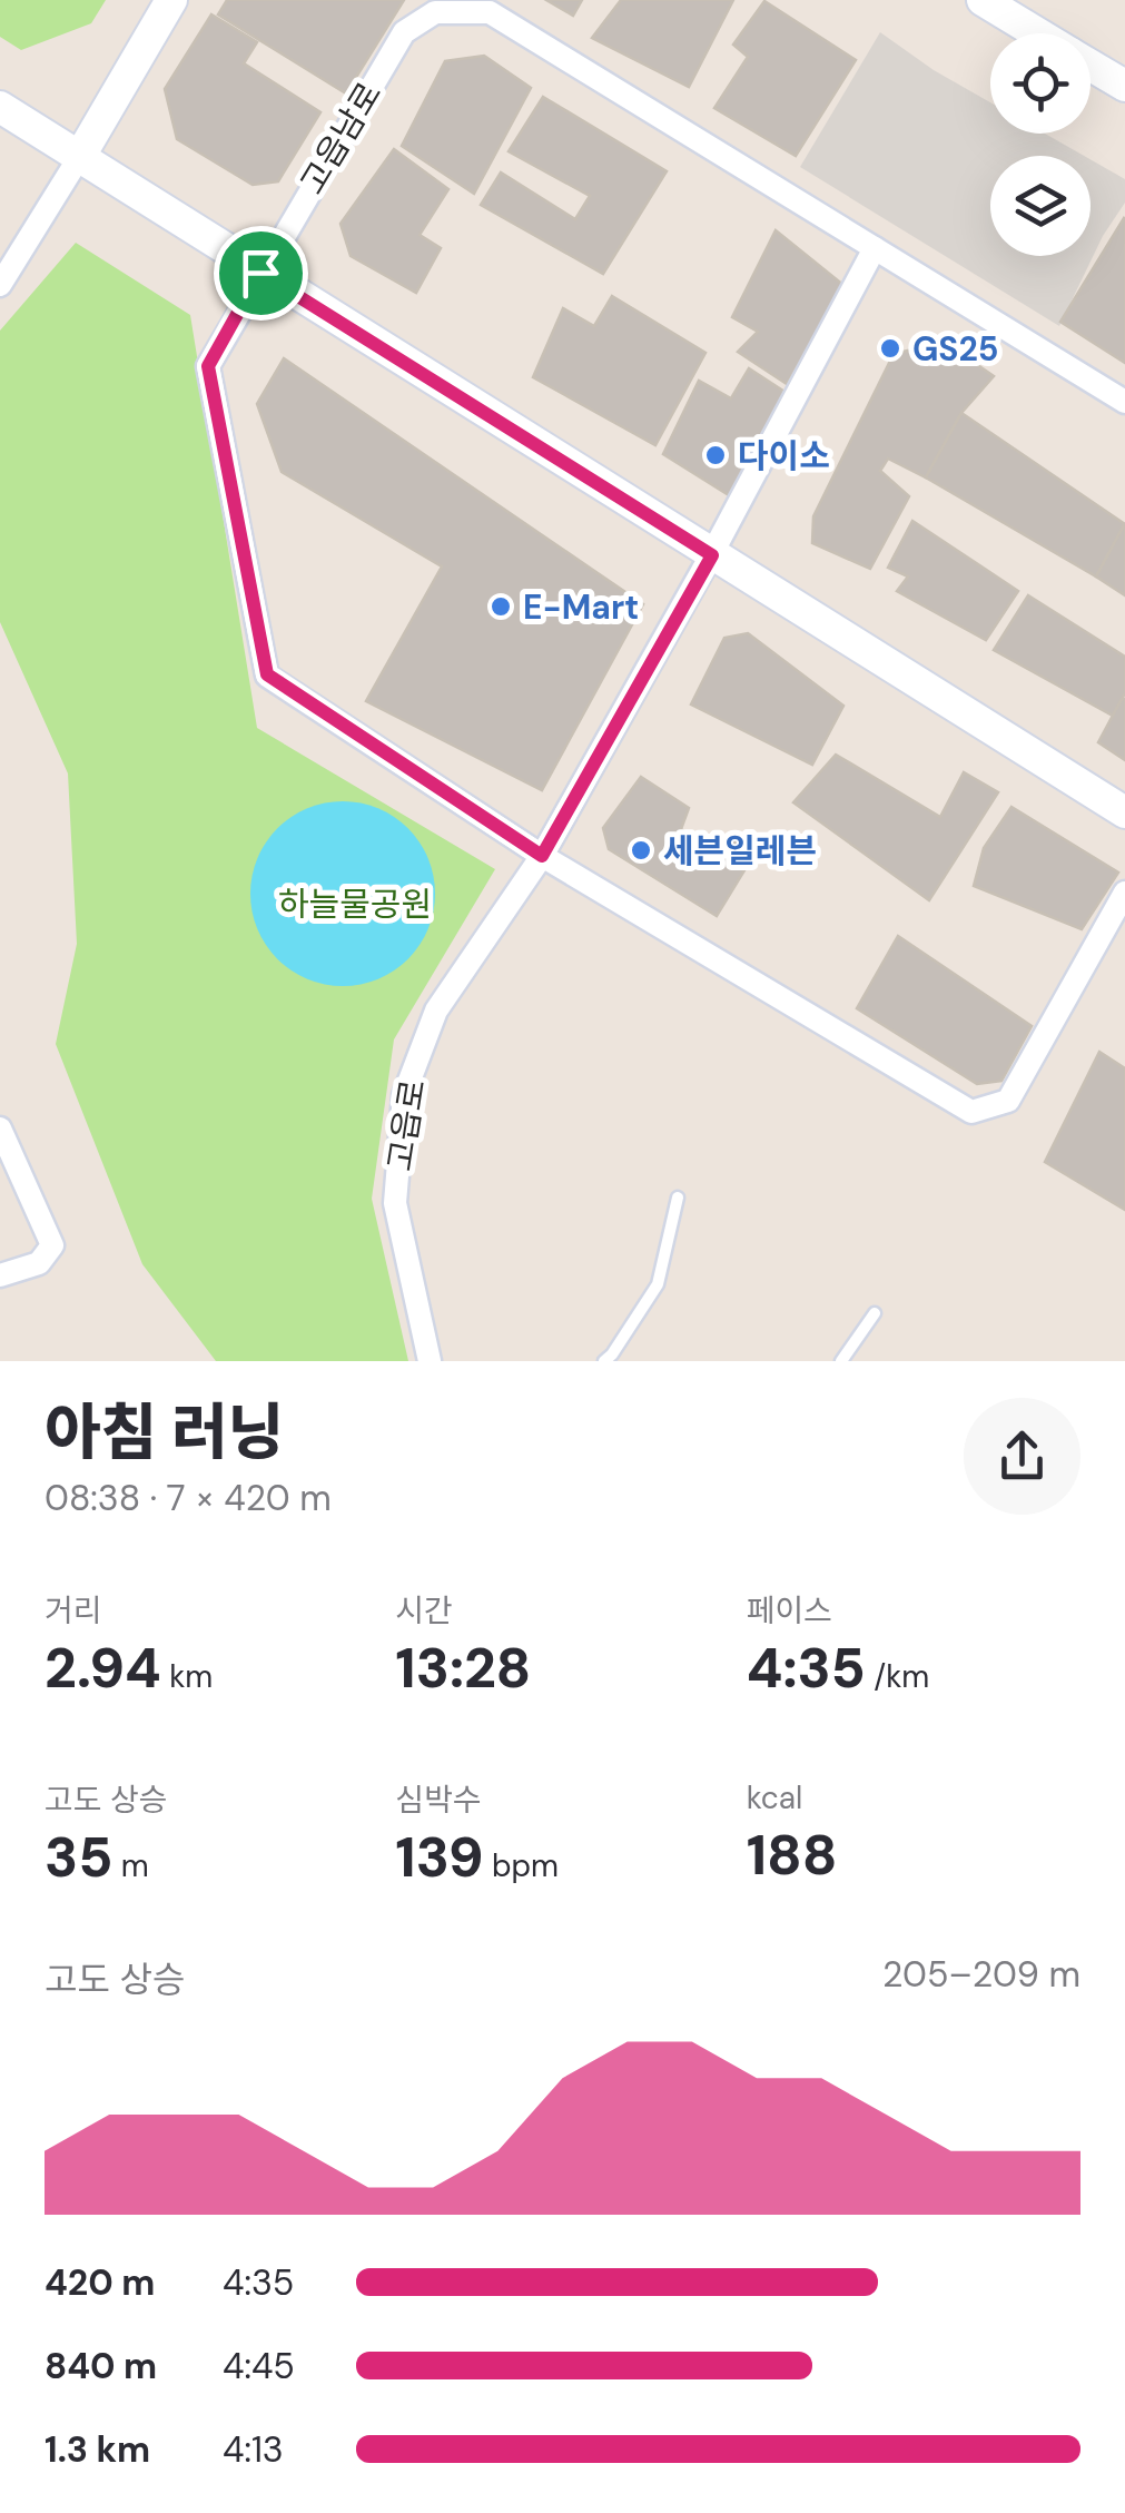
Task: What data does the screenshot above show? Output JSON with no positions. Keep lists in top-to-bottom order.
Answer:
{
  "streets": {
    "street": ["고읍남로", "고읍로"]
  },
  "crossings": [
    ["고읍남로", "고읍로"]
  ],
  "parks": ["하늘물공원"],
  "places": [
    "GS25",
    "다이소",
    "E-Mart",
    "세븐일레븐"
  ],
  "page": {
    "heading": ["아침 러닝", "08:38 · 7 × 420 m"],
    "stats": [
      ["거리", "2.94 km"],
      ["시간", "13:28"],
      ["페이스", "4:35 /km"],
      ["고도 상승", "35 m"],
      ["심박수", "139 bpm"],
      ["kcal", "188"]
    ],
    "chart": ["고도 상승", "205–209 m"],
    "list": [
      {
        "name": "420 m",
        "note": "4:35"
      },
      {
        "name": "840 m",
        "note": "4:45"
      },
      {
        "name": "1.3 km",
        "note": "4:13"
      }
    ]
  }
}
